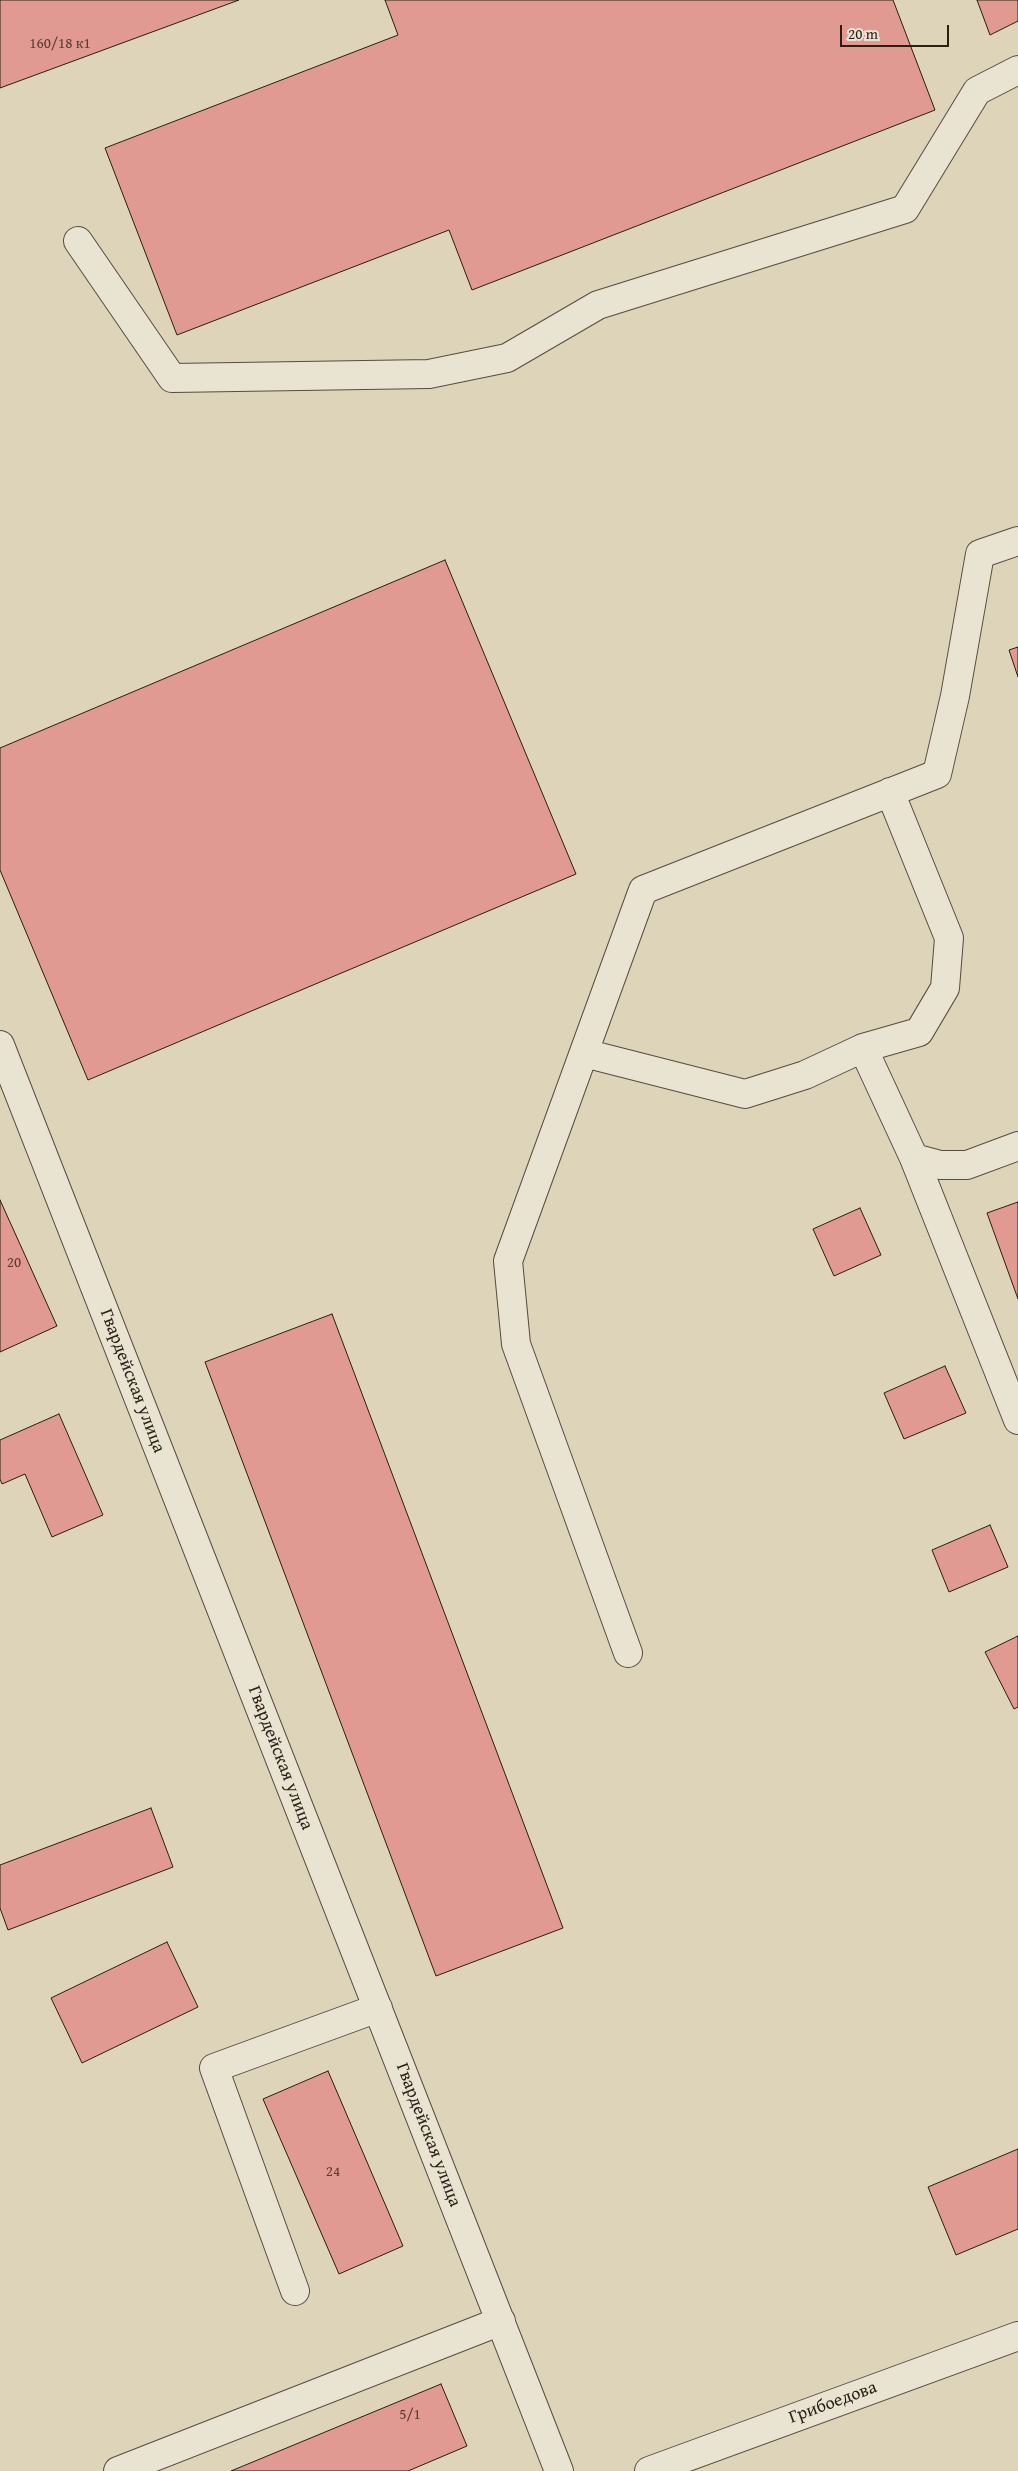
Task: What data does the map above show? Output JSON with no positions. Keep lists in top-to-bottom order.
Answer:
{
  "streets": {
    "street": ["Гвардейская улица", "Грибоедова"]
  },
  "house_numbers": [
    "160/18 к1",
    "20",
    "24",
    "5/1"
  ],
  "scale_bar": "20 m"
}
